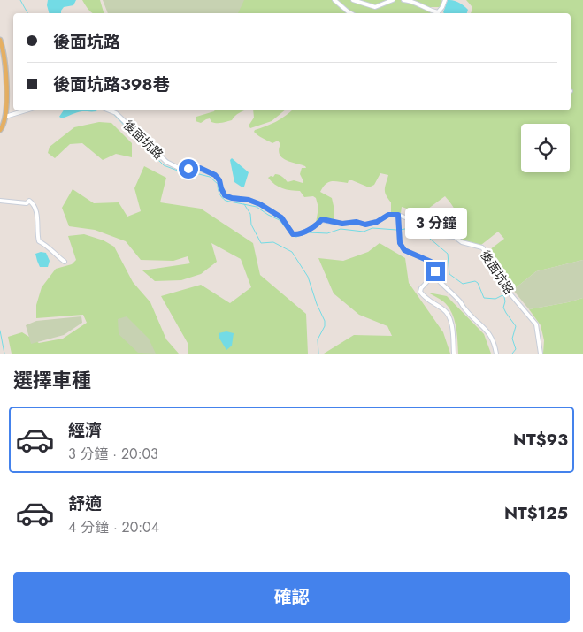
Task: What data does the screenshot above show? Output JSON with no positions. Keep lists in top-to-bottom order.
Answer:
{
  "streets": {
    "street": ["後面坑路"]
  },
  "page": {
    "banner": ["後面坑路", "後面坑路398巷"],
    "bubble": "3 分鐘",
    "heading": "選擇車種",
    "list": [
      {
        "name": "經濟",
        "note": "3 分鐘 · 20:03",
        "value": "NT$93"
      },
      {
        "name": "舒適",
        "note": "4 分鐘 · 20:04",
        "value": "NT$125"
      }
    ],
    "buttons": "確認"
  }
}
